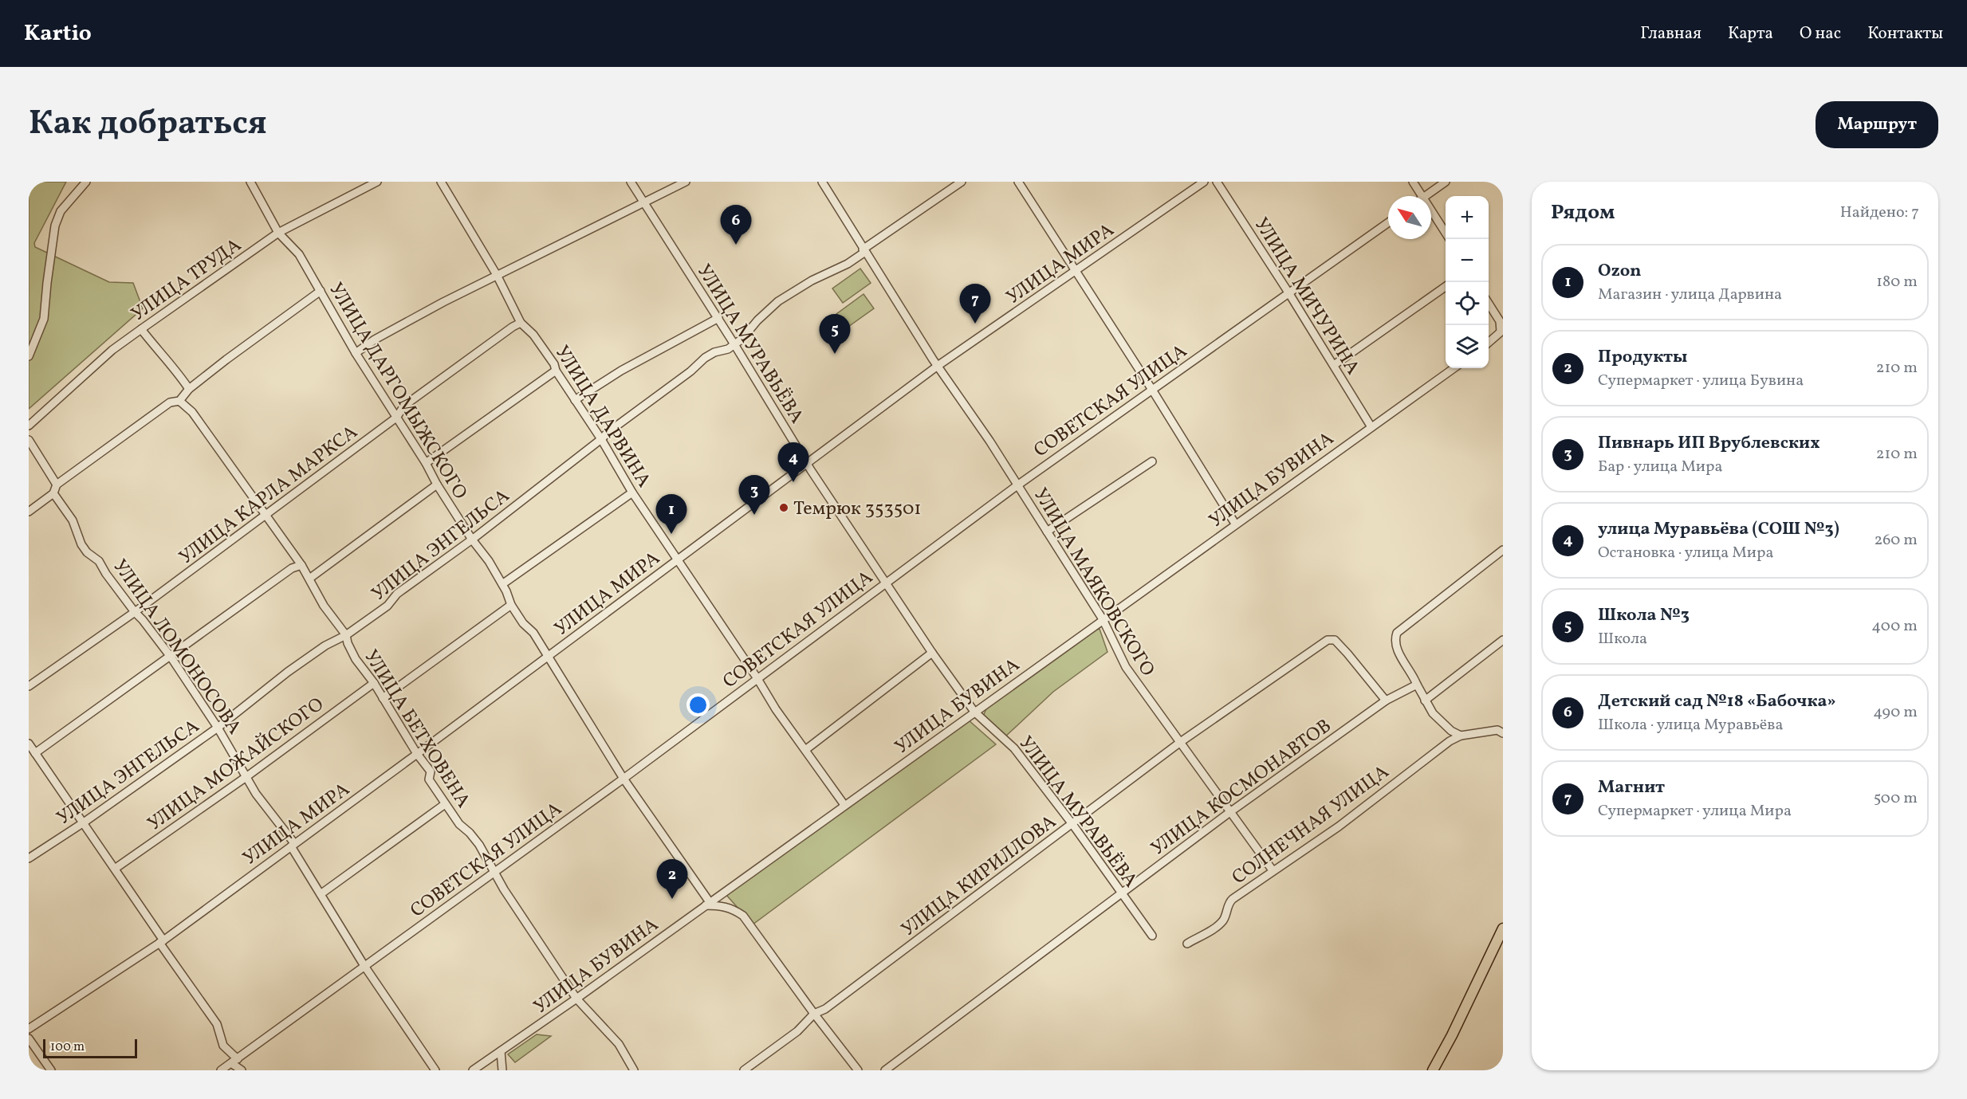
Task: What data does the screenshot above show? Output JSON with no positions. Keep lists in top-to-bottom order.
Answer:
{
  "streets": {
    "street": [
      "УЛИЦА МИРА",
      "УЛИЦА ТРУДА",
      "УЛИЦА МИЧУРИНА",
      "УЛИЦА МУРАВЬЁВА",
      "УЛИЦА ДАРГОМЫЖСКОГО",
      "СОВЕТСКАЯ УЛИЦА",
      "УЛИЦА ДАРВИНА",
      "УЛИЦА БУВИНА",
      "УЛИЦА КАРЛА МАРКСА",
      "УЛИЦА ЭНГЕЛЬСА",
      "УЛИЦА МАЯКОВСКОГО",
      "УЛИЦА ЛОМОНОСОВА",
      "УЛИЦА БЕТХОВЕНА",
      "УЛИЦА МОЖАЙСКОГО",
      "УЛИЦА КОСМОНАВТОВ",
      "СОЛНЕЧНАЯ УЛИЦА",
      "УЛИЦА КИРИЛЛОВА"
    ]
  },
  "crossings": [
    ["УЛИЦА МИРА", "УЛИЦА МУРАВЬЁВА"],
    ["УЛИЦА МИРА", "УЛИЦА ДАРГОМЫЖСКОГО"],
    ["УЛИЦА МИРА", "УЛИЦА ДАРВИНА"],
    ["УЛИЦА МИРА", "УЛИЦА МАЯКОВСКОГО"],
    ["УЛИЦА МИРА", "УЛИЦА ЛОМОНОСОВА"],
    ["УЛИЦА МИРА", "УЛИЦА БЕТХОВЕНА"],
    ["УЛИЦА ТРУДА", "УЛИЦА ДАРГОМЫЖСКОГО"],
    ["УЛИЦА МИЧУРИНА", "СОВЕТСКАЯ УЛИЦА"],
    ["УЛИЦА МИЧУРИНА", "УЛИЦА БУВИНА"],
    ["УЛИЦА МУРАВЬЁВА", "СОВЕТСКАЯ УЛИЦА"],
    ["УЛИЦА МУРАВЬЁВА", "УЛИЦА БУВИНА"],
    ["УЛИЦА МУРАВЬЁВА", "УЛИЦА ЭНГЕЛЬСА"],
    ["УЛИЦА МУРАВЬЁВА", "УЛИЦА КОСМОНАВТОВ"],
    ["УЛИЦА МУРАВЬЁВА", "УЛИЦА КИРИЛЛОВА"],
    ["УЛИЦА ДАРГОМЫЖСКОГО", "СОВЕТСКАЯ УЛИЦА"],
    ["УЛИЦА ДАРГОМЫЖСКОГО", "УЛИЦА БУВИНА"],
    ["УЛИЦА ДАРГОМЫЖСКОГО", "УЛИЦА КАРЛА МАРКСА"],
    ["УЛИЦА ДАРГОМЫЖСКОГО", "УЛИЦА ЭНГЕЛЬСА"],
    ["СОВЕТСКАЯ УЛИЦА", "УЛИЦА ДАРВИНА"],
    ["СОВЕТСКАЯ УЛИЦА", "УЛИЦА МАЯКОВСКОГО"],
    ["СОВЕТСКАЯ УЛИЦА", "УЛИЦА ЛОМОНОСОВА"],
    ["СОВЕТСКАЯ УЛИЦА", "УЛИЦА БЕТХОВЕНА"],
    ["УЛИЦА ДАРВИНА", "УЛИЦА БУВИНА"],
    ["УЛИЦА ДАРВИНА", "УЛИЦА КАРЛА МАРКСА"],
    ["УЛИЦА ДАРВИНА", "УЛИЦА ЭНГЕЛЬСА"],
    ["УЛИЦА БУВИНА", "УЛИЦА МАЯКОВСКОГО"],
    ["УЛИЦА БУВИНА", "УЛИЦА БЕТХОВЕНА"],
    ["УЛИЦА КАРЛА МАРКСА", "УЛИЦА ЛОМОНОСОВА"],
    ["УЛИЦА КАРЛА МАРКСА", "УЛИЦА БЕТХОВЕНА"],
    ["УЛИЦА ЭНГЕЛЬСА", "УЛИЦА МАЯКОВСКОГО"],
    ["УЛИЦА ЭНГЕЛЬСА", "УЛИЦА ЛОМОНОСОВА"],
    ["УЛИЦА ЭНГЕЛЬСА", "УЛИЦА БЕТХОВЕНА"],
    ["УЛИЦА МАЯКОВСКОГО", "УЛИЦА КОСМОНАВТОВ"],
    ["УЛИЦА МАЯКОВСКОГО", "СОЛНЕЧНАЯ УЛИЦА"],
    ["УЛИЦА МАЯКОВСКОГО", "УЛИЦА КИРИЛЛОВА"],
    ["УЛИЦА ЛОМОНОСОВА", "УЛИЦА МОЖАЙСКОГО"],
    ["УЛИЦА БЕТХОВЕНА", "УЛИЦА МОЖАЙСКОГО"],
    ["УЛИЦА КОСМОНАВТОВ", "УЛИЦА КИРИЛЛОВА"]
  ],
  "places": ["Темрюк 353501"],
  "scale_bar": "100 m",
  "north": "top left",
  "page": {
    "header": "Kartio",
    "nav": [
      "Главная",
      "Карта",
      "О нас",
      "Контакты"
    ],
    "title": "Как добраться",
    "buttons": "Маршрут",
    "heading": ["Рядом", "Найдено: 7"],
    "map_buttons": ["+", "−"],
    "pins": [
      "6",
      "7",
      "5",
      "4",
      "3",
      "1",
      "2"
    ],
    "list": [
      {
        "mark": "1",
        "name": "Ozon",
        "note": "Магазин · улица Дарвина",
        "value": "180 m"
      },
      {
        "mark": "2",
        "name": "Продукты",
        "note": "Супермаркет · улица Бувина",
        "value": "210 m"
      },
      {
        "mark": "3",
        "name": "Пивнарь ИП Врублевских",
        "note": "Бар · улица Мира",
        "value": "210 m"
      },
      {
        "mark": "4",
        "name": "улица Муравьёва (СОШ №3)",
        "note": "Остановка · улица Мира",
        "value": "260 m"
      },
      {
        "mark": "5",
        "name": "Школа №3",
        "note": "Школа",
        "value": "400 m"
      },
      {
        "mark": "6",
        "name": "Детский сад №18 «Бабочка»",
        "note": "Школа · улица Муравьёва",
        "value": "490 m"
      },
      {
        "mark": "7",
        "name": "Магнит",
        "note": "Супермаркет · улица Мира",
        "value": "500 m"
      }
    ],
    "scale": "100 m"
  }
}
